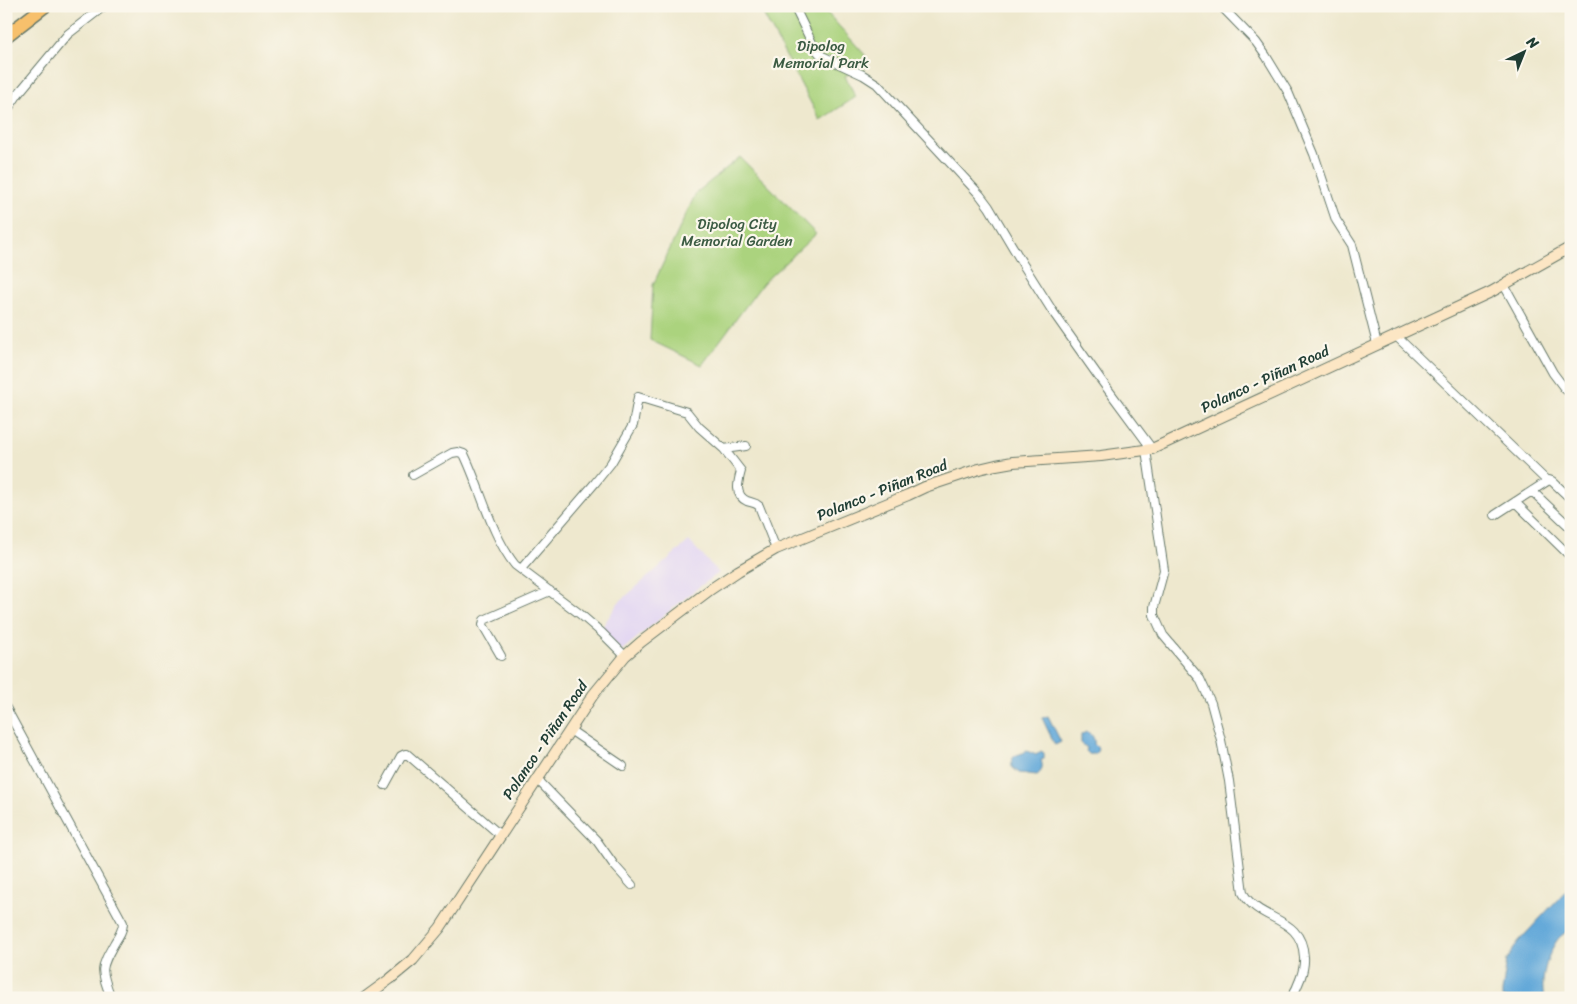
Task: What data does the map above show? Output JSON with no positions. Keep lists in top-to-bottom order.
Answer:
{
  "streets": {
    "main road": ["Polanco - Piñan Road"]
  },
  "parks": ["Dipolog Memorial Park", "Dipolog City Memorial Garden"],
  "north": "top right"
}
